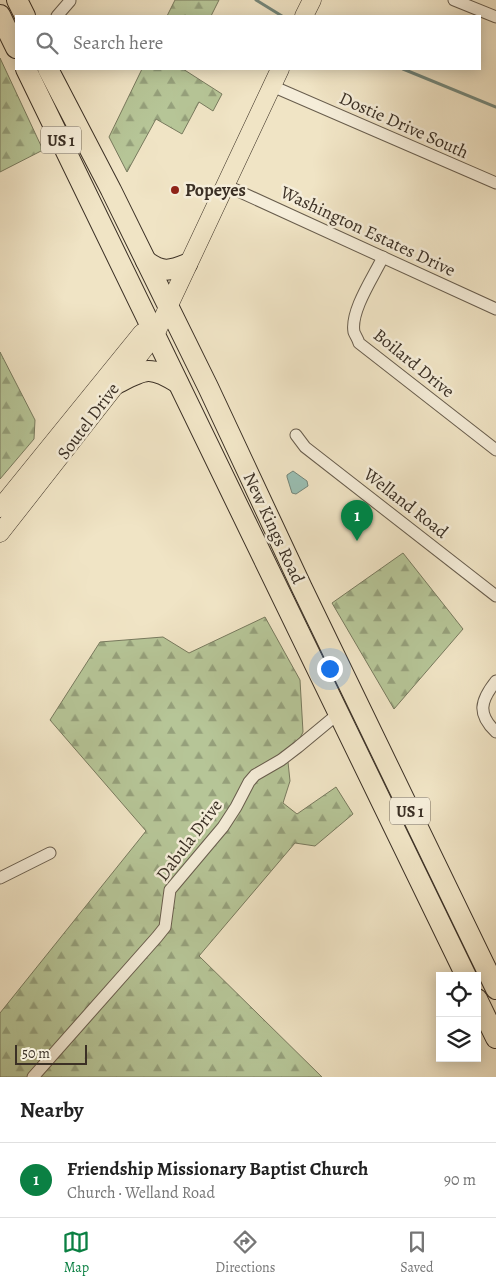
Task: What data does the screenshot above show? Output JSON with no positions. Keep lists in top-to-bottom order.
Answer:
{
  "streets": {
    "highway": ["US 1", "New Kings Road"],
    "main road": ["Soutel Drive"],
    "street": [
      "Dostie Drive South",
      "Washington Estates Drive",
      "Boilard Drive",
      "Welland Road",
      "Dabula Drive"
    ]
  },
  "crossings": [
    ["Dostie Drive South", "Soutel Drive"],
    ["Washington Estates Drive", "Boilard Drive"],
    ["Washington Estates Drive", "Soutel Drive"],
    ["Soutel Drive", "New Kings Road"],
    ["New Kings Road", "Dabula Drive"]
  ],
  "places": ["Popeyes"],
  "scale_bar": "50 m",
  "page": {
    "search": "Search here",
    "pins": "1",
    "scale": "50 m",
    "heading": "Nearby",
    "list": [
      {
        "mark": "1",
        "name": "Friendship Missionary Baptist Church",
        "note": "Church · Welland Road",
        "value": "90 m"
      }
    ],
    "nav": ["Map", "Directions", "Saved"]
  }
}
